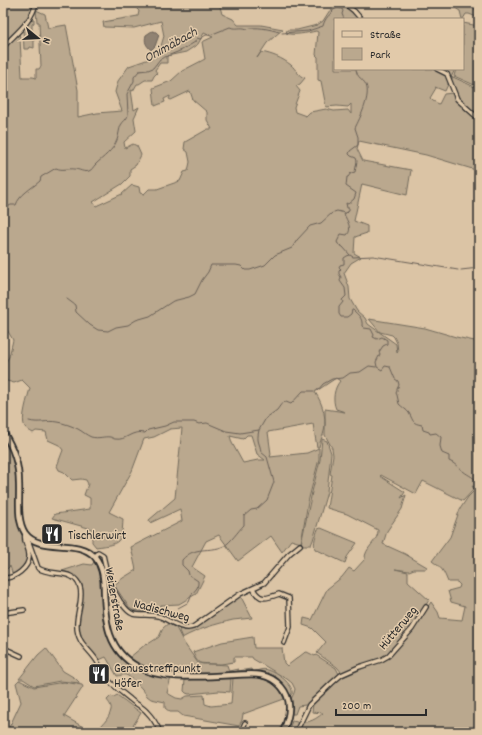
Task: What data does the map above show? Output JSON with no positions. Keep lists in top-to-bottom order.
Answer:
{
  "streets": {
    "main road": ["Weizerstraße"],
    "street": ["Nadischweg", "Hütterweg"]
  },
  "crossings": [
    ["Weizerstraße", "Nadischweg"]
  ],
  "water": ["Onimäbach"],
  "places": {
    "restaurant": ["Tischlerwirt", "Genusstreffpunkt Höfer"]
  },
  "legend": ["Straße", "Park"],
  "scale_bar": "200 m",
  "north": "right"
}
